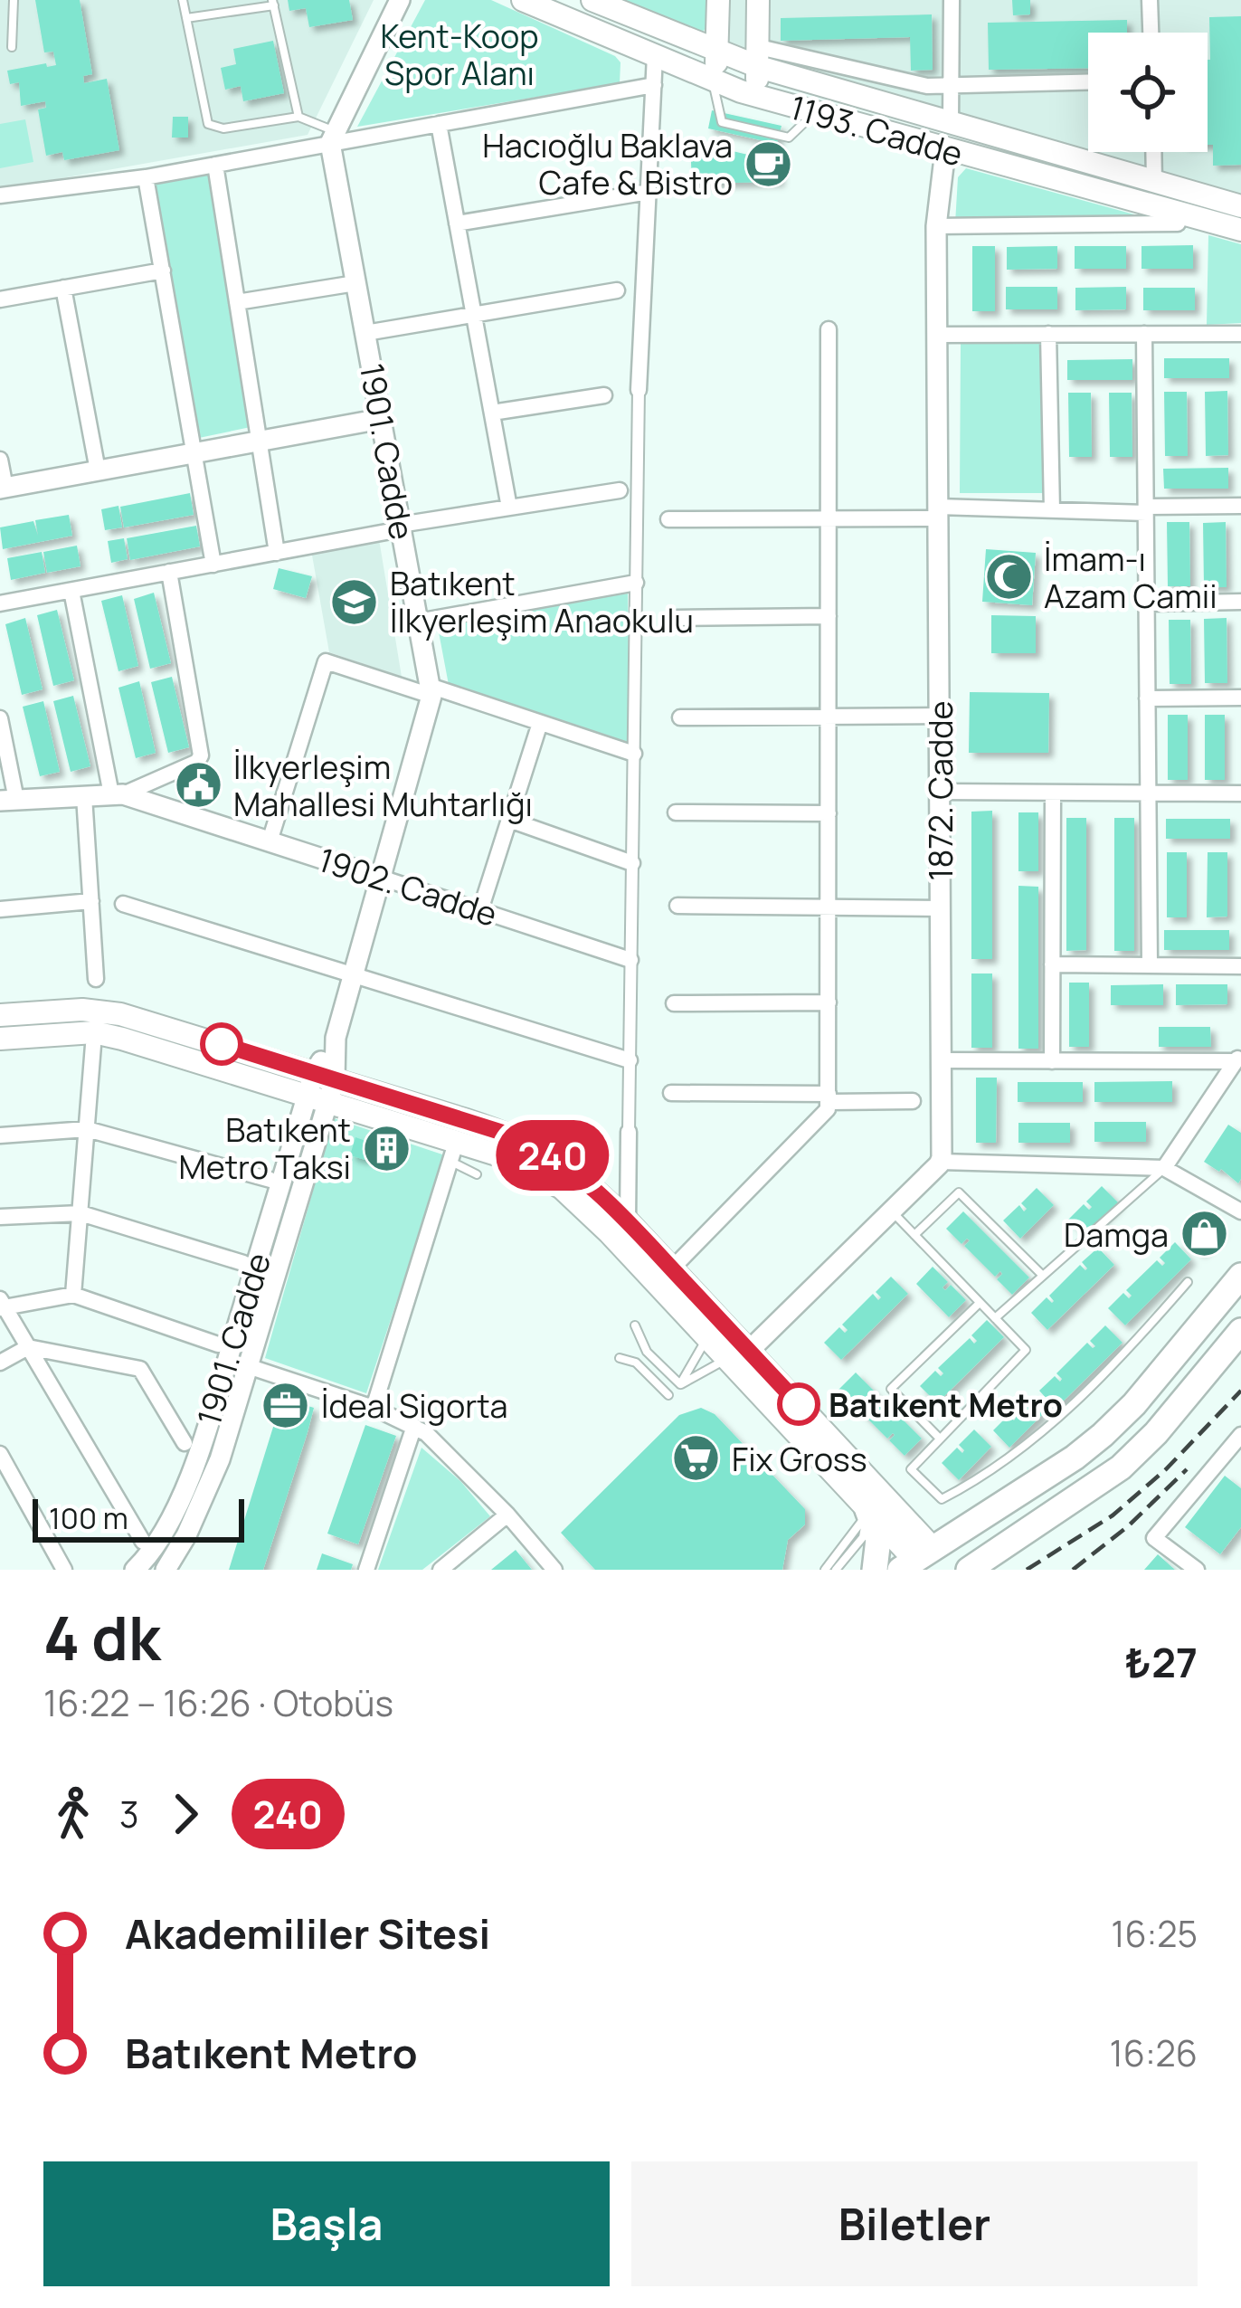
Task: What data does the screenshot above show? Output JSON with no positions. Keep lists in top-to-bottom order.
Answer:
{
  "streets": {
    "main road": ["1193. Cadde"],
    "street": ["1901. Cadde", "1872. Cadde", "1902. Cadde"]
  },
  "crossings": [
    ["1193. Cadde", "1872. Cadde"],
    ["1901. Cadde", "1902. Cadde"]
  ],
  "parks": ["Kent-Koop Spor Alanı"],
  "places": {
    "cafe": ["Hacıoğlu Baklava Cafe & Bistro"],
    "mosque": ["İmam-ı Azam Camii"],
    "school or university": ["Batıkent İlkyerleşim Anaokulu"],
    "public building": ["İlkyerleşim Mahallesi Muhtarlığı"],
    "building": ["Batıkent Metro Taksi"],
    "shop": ["Damga"],
    "other": ["Batıkent Metro"],
    "office": ["İdeal Sigorta"],
    "supermarket": ["Fix Gross"]
  },
  "lines": ["bus line 240"],
  "scale_bar": "100 m",
  "page": {
    "on_map": "240",
    "scale": "100 m",
    "heading": ["4 dk", "16:22 – 16:26 · Otobüs", "₺27"],
    "legs": ["3", "240"],
    "list": [
      {
        "name": "Akademililer Sitesi",
        "value": "16:25"
      },
      {
        "name": "Batıkent Metro",
        "value": "16:26"
      }
    ],
    "buttons": ["Başla", "Biletler"]
  }
}
